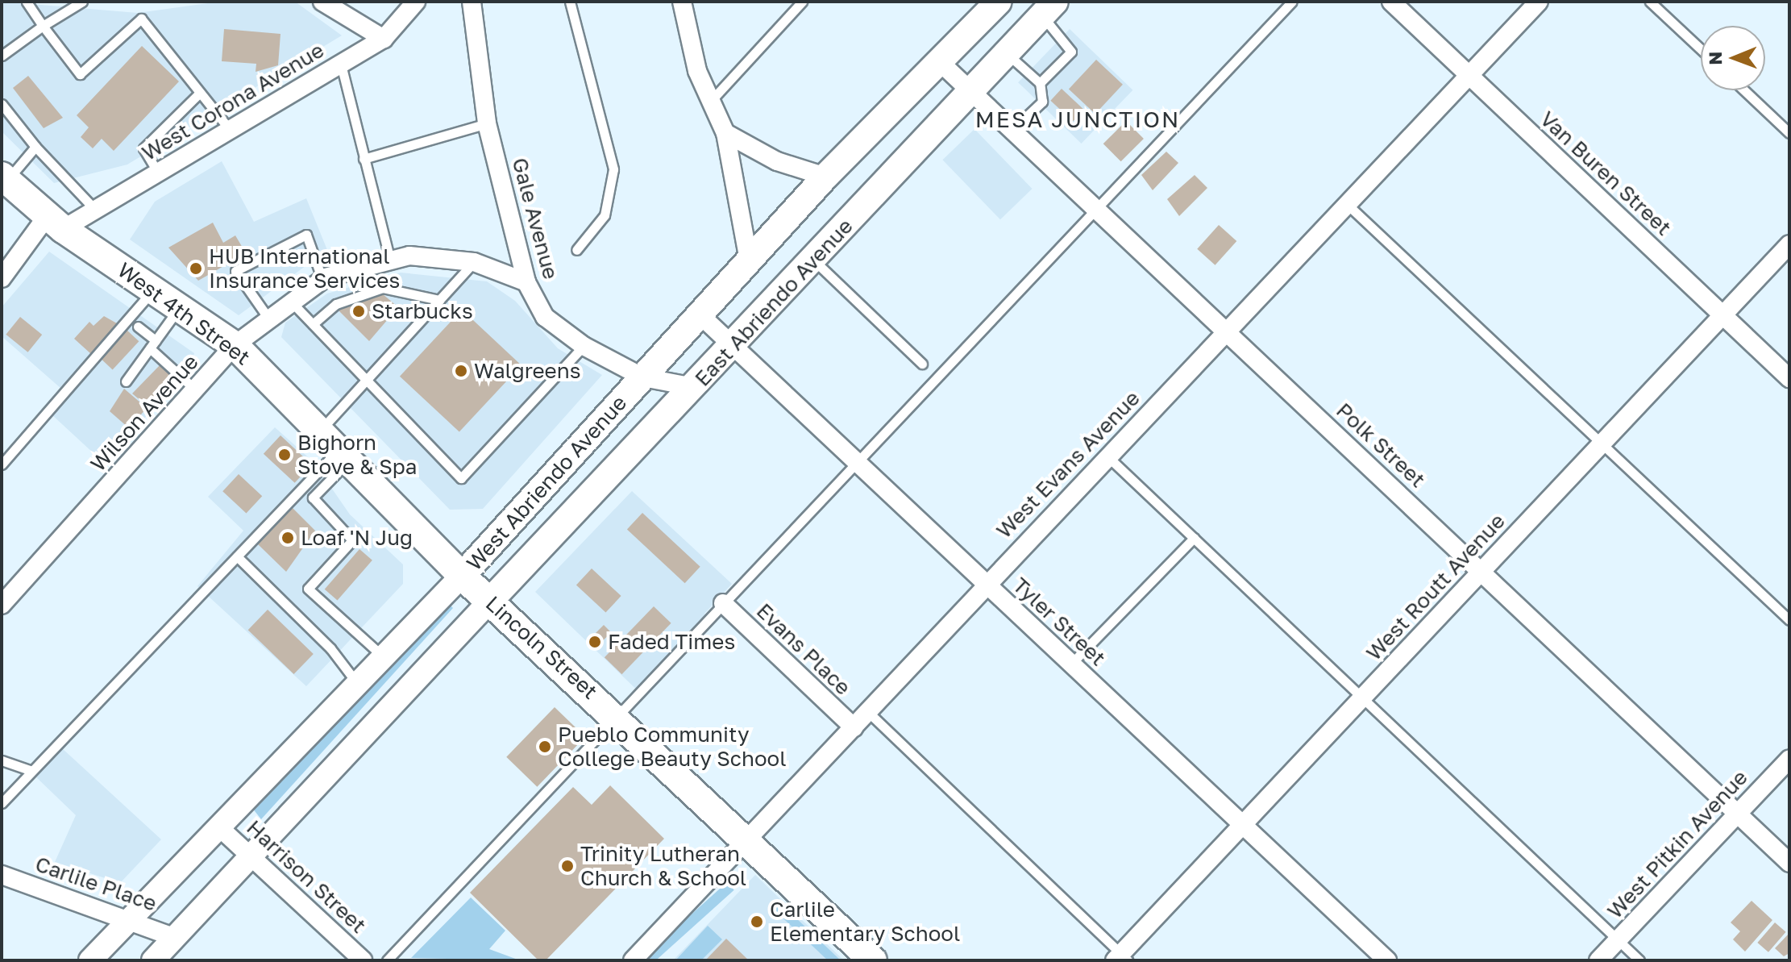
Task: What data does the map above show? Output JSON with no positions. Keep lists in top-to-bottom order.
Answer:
{
  "streets": {
    "main road": [
      "East Abriendo Avenue",
      "West 4th Street",
      "West Abriendo Avenue",
      "Lincoln Street"
    ],
    "street": [
      "West Corona Avenue",
      "Van Buren Street",
      "Gale Avenue",
      "Wilson Avenue",
      "Polk Street",
      "West Evans Avenue",
      "West Routt Avenue",
      "Tyler Street",
      "Evans Place",
      "West Pitkin Avenue",
      "Harrison Street",
      "Carlile Place"
    ]
  },
  "crossings": [
    ["West Corona Avenue", "West 4th Street"],
    ["Van Buren Street", "West Evans Avenue"],
    ["Van Buren Street", "West Routt Avenue"],
    ["Gale Avenue", "East Abriendo Avenue"],
    ["Gale Avenue", "Wilson Avenue"],
    ["Gale Avenue", "West Abriendo Avenue"],
    ["East Abriendo Avenue", "Polk Street"],
    ["East Abriendo Avenue", "West Abriendo Avenue"],
    ["East Abriendo Avenue", "Tyler Street"],
    ["East Abriendo Avenue", "Lincoln Street"],
    ["West 4th Street", "Wilson Avenue"],
    ["West 4th Street", "West Abriendo Avenue"],
    ["West 4th Street", "Lincoln Street"],
    ["Polk Street", "West Evans Avenue"],
    ["Polk Street", "West Abriendo Avenue"],
    ["Polk Street", "West Routt Avenue"],
    ["Polk Street", "West Pitkin Avenue"],
    ["West Evans Avenue", "Tyler Street"],
    ["West Evans Avenue", "Lincoln Street"],
    ["West Evans Avenue", "Evans Place"],
    ["West Abriendo Avenue", "Tyler Street"],
    ["West Abriendo Avenue", "Lincoln Street"],
    ["West Abriendo Avenue", "Harrison Street"],
    ["West Abriendo Avenue", "Carlile Place"],
    ["West Routt Avenue", "Tyler Street"]
  ],
  "districts": ["MESA JUNCTION"],
  "places": [
    "HUB International Insurance Services",
    "Starbucks",
    "Walgreens",
    "Bighorn Stove & Spa",
    "Loaf 'N Jug",
    "Faded Times",
    "Pueblo Community College Beauty School",
    "Trinity Lutheran Church & School",
    "Carlile Elementary School"
  ],
  "north": "left"
}
